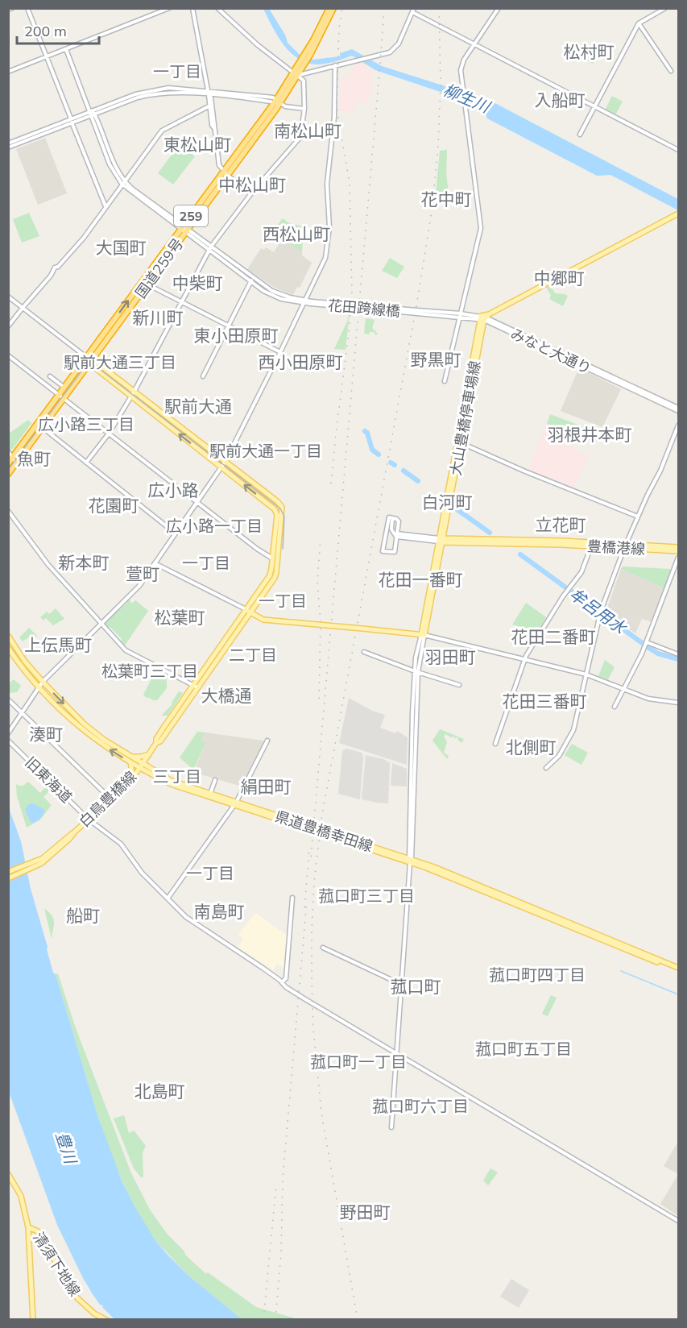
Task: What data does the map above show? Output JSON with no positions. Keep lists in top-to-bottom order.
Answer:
{
  "streets": {
    "highway": ["259", "国道259号"],
    "main road": [
      "大山豊橋停車場線",
      "豊橋港線",
      "白鳥豊橋線",
      "県道豊橋幸田線",
      "清須下地線"
    ],
    "street": ["花田跨線橋", "みなと大通り", "旧東海道"]
  },
  "crossings": [
    ["花田跨線橋", "みなと大通り"],
    ["みなと大通り", "大山豊橋停車場線"],
    ["大山豊橋停車場線", "豊橋港線"],
    ["旧東海道", "白鳥豊橋線"],
    ["白鳥豊橋線", "県道豊橋幸田線"]
  ],
  "districts": [
    "松村町",
    "一丁目",
    "入船町",
    "南松山町",
    "東松山町",
    "中松山町",
    "花中町",
    "西松山町",
    "大国町",
    "中郷町",
    "中柴町",
    "新川町",
    "東小田原町",
    "野黒町",
    "駅前大通三丁目",
    "西小田原町",
    "駅前大通",
    "広小路三丁目",
    "羽根井本町",
    "駅前大通一丁目",
    "魚町",
    "広小路",
    "白河町",
    "花園町",
    "立花町",
    "広小路一丁目",
    "新本町",
    "一丁目",
    "萱町",
    "花田一番町",
    "一丁目",
    "松葉町",
    "花田二番町",
    "上伝馬町",
    "二丁目",
    "羽田町",
    "松葉町三丁目",
    "大橋通",
    "花田三番町",
    "湊町",
    "北側町",
    "三丁目",
    "絹田町",
    "一丁目",
    "菰口町三丁目",
    "南島町",
    "船町",
    "菰口町四丁目",
    "菰口町",
    "菰口町五丁目",
    "菰口町一丁目",
    "北島町",
    "菰口町六丁目",
    "野田町"
  ],
  "water": ["柳生川", "牟呂用水", "豊川"],
  "scale_bar": "200 m"
}
